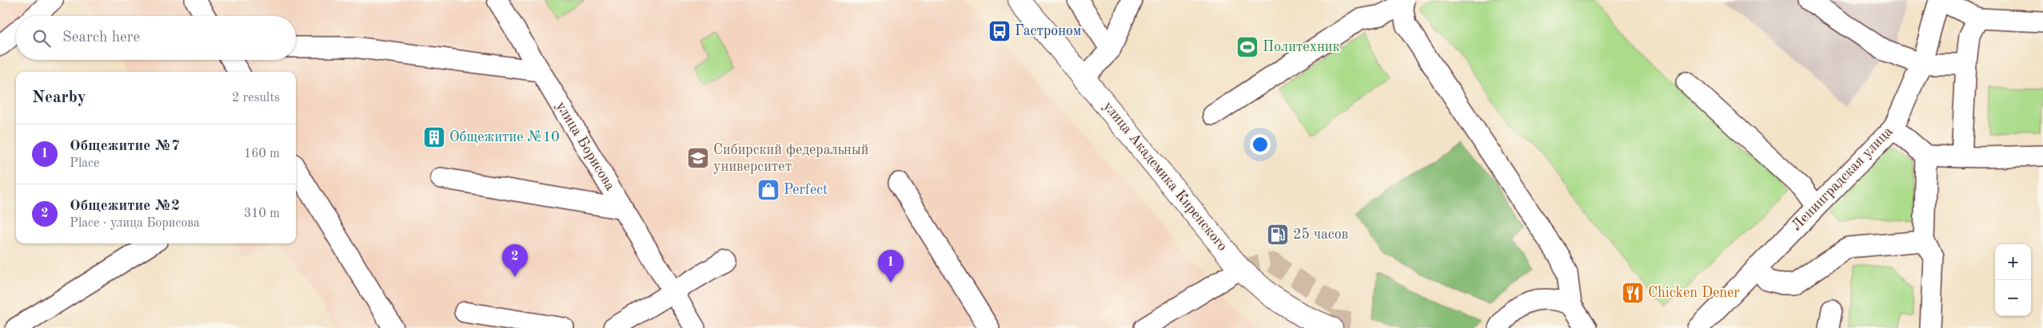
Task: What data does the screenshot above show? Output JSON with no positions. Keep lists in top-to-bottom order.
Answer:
{
  "streets": {
    "main road": ["улица Академика Киренского"],
    "street": ["улица Борисова", "Ленинградская улица"]
  },
  "places": {
    "bus stop": ["Гастроном"],
    "sports": ["Политехник"],
    "building": ["Общежитие №10"],
    "school or university": ["Сибирский федеральный университет"],
    "shop": ["Perfect"],
    "fuel station": ["25 часов"],
    "restaurant": ["Chicken Dener"]
  },
  "page": {
    "search": "Search here",
    "heading": ["Nearby", "2 results"],
    "list": [
      {
        "mark": "1",
        "name": "Общежитие №7",
        "note": "Place",
        "value": "160 m"
      },
      {
        "mark": "2",
        "name": "Общежитие №2",
        "note": "Place · улица Борисова",
        "value": "310 m"
      }
    ],
    "map_buttons": ["+", "−"],
    "pins": ["2", "1"]
  }
}
